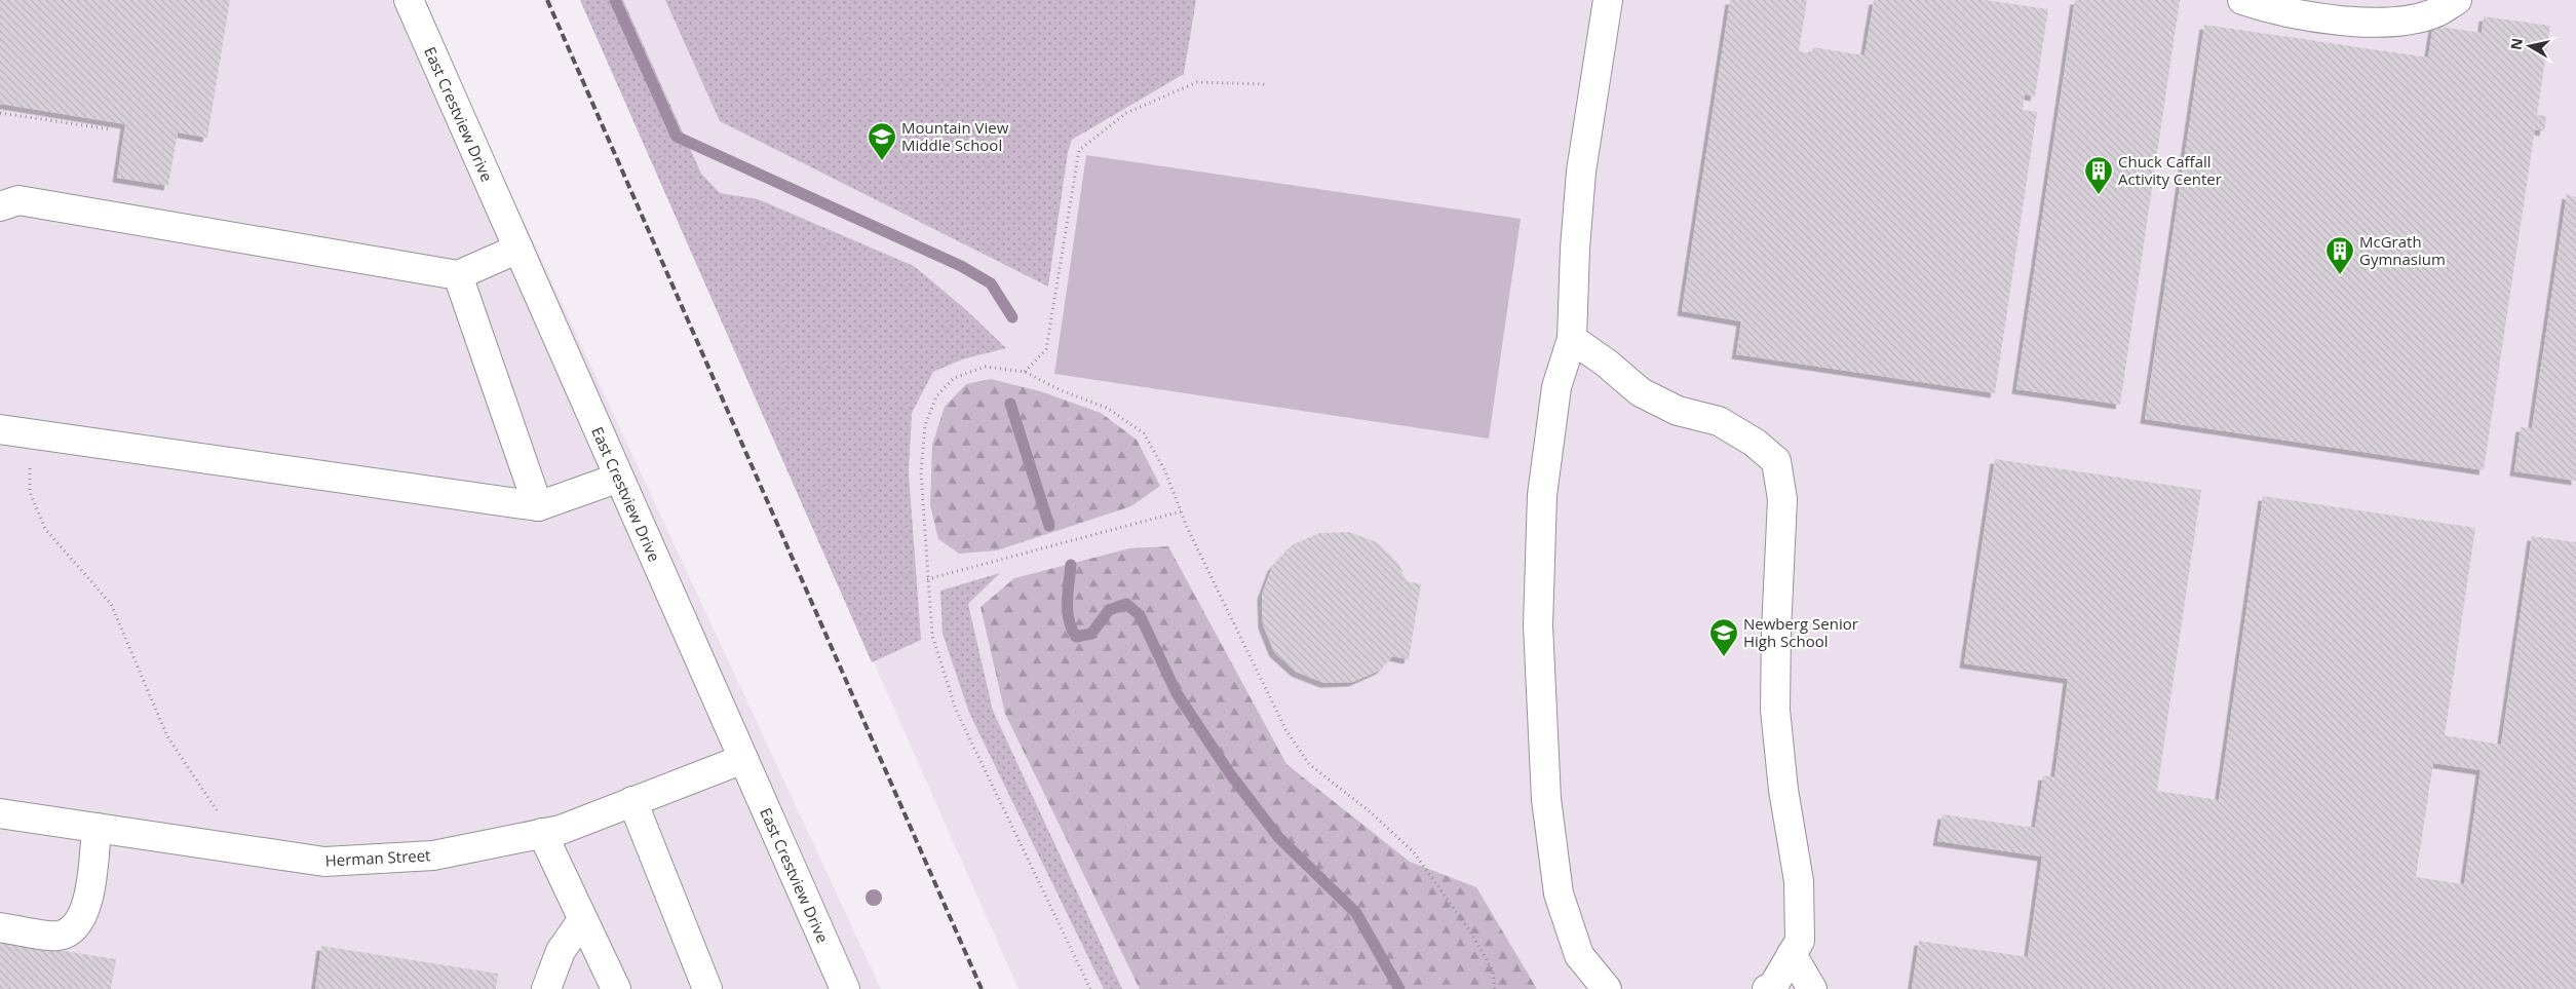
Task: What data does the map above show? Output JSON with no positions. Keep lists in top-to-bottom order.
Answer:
{
  "streets": {
    "street": ["East Crestview Drive", "Herman Street"]
  },
  "crossings": [
    ["East Crestview Drive", "Herman Street"]
  ],
  "places": {
    "school or university": ["Mountain View Middle School", "Newberg Senior High School"],
    "building": ["Chuck Caffall Activity Center", "McGrath Gymnasium"]
  },
  "north": "left"
}
